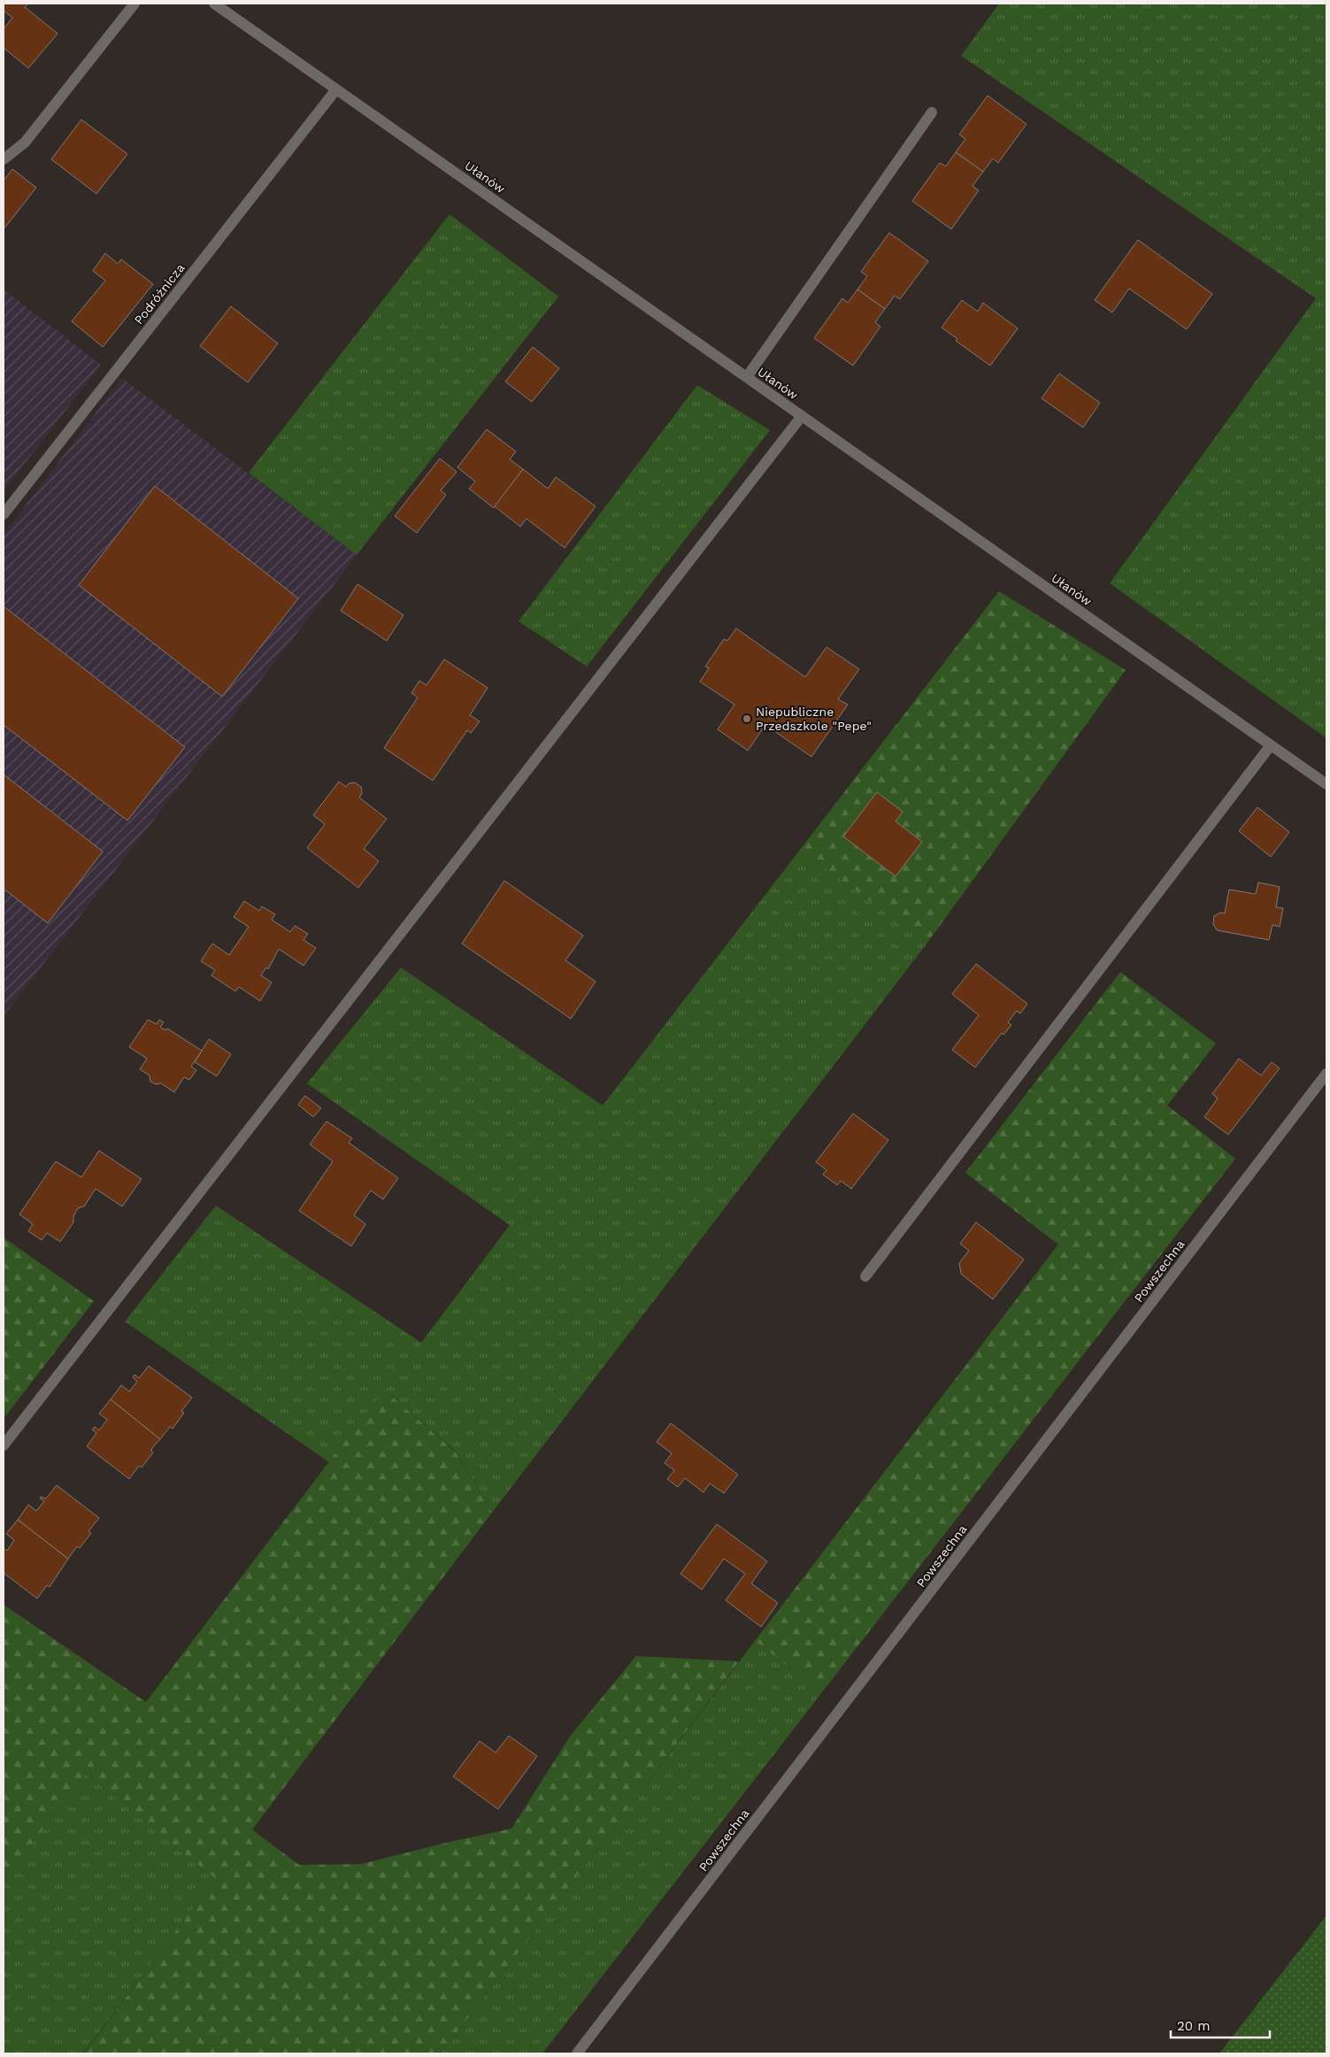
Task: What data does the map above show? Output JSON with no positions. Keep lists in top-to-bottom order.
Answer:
{
  "streets": {
    "street": ["Ułanów", "Podróżnicza", "Powszechna"]
  },
  "crossings": [
    ["Ułanów", "Podróżnicza"]
  ],
  "places": ["Niepubliczne Przedszkole \"Pepe\""],
  "scale_bar": "20 m"
}
